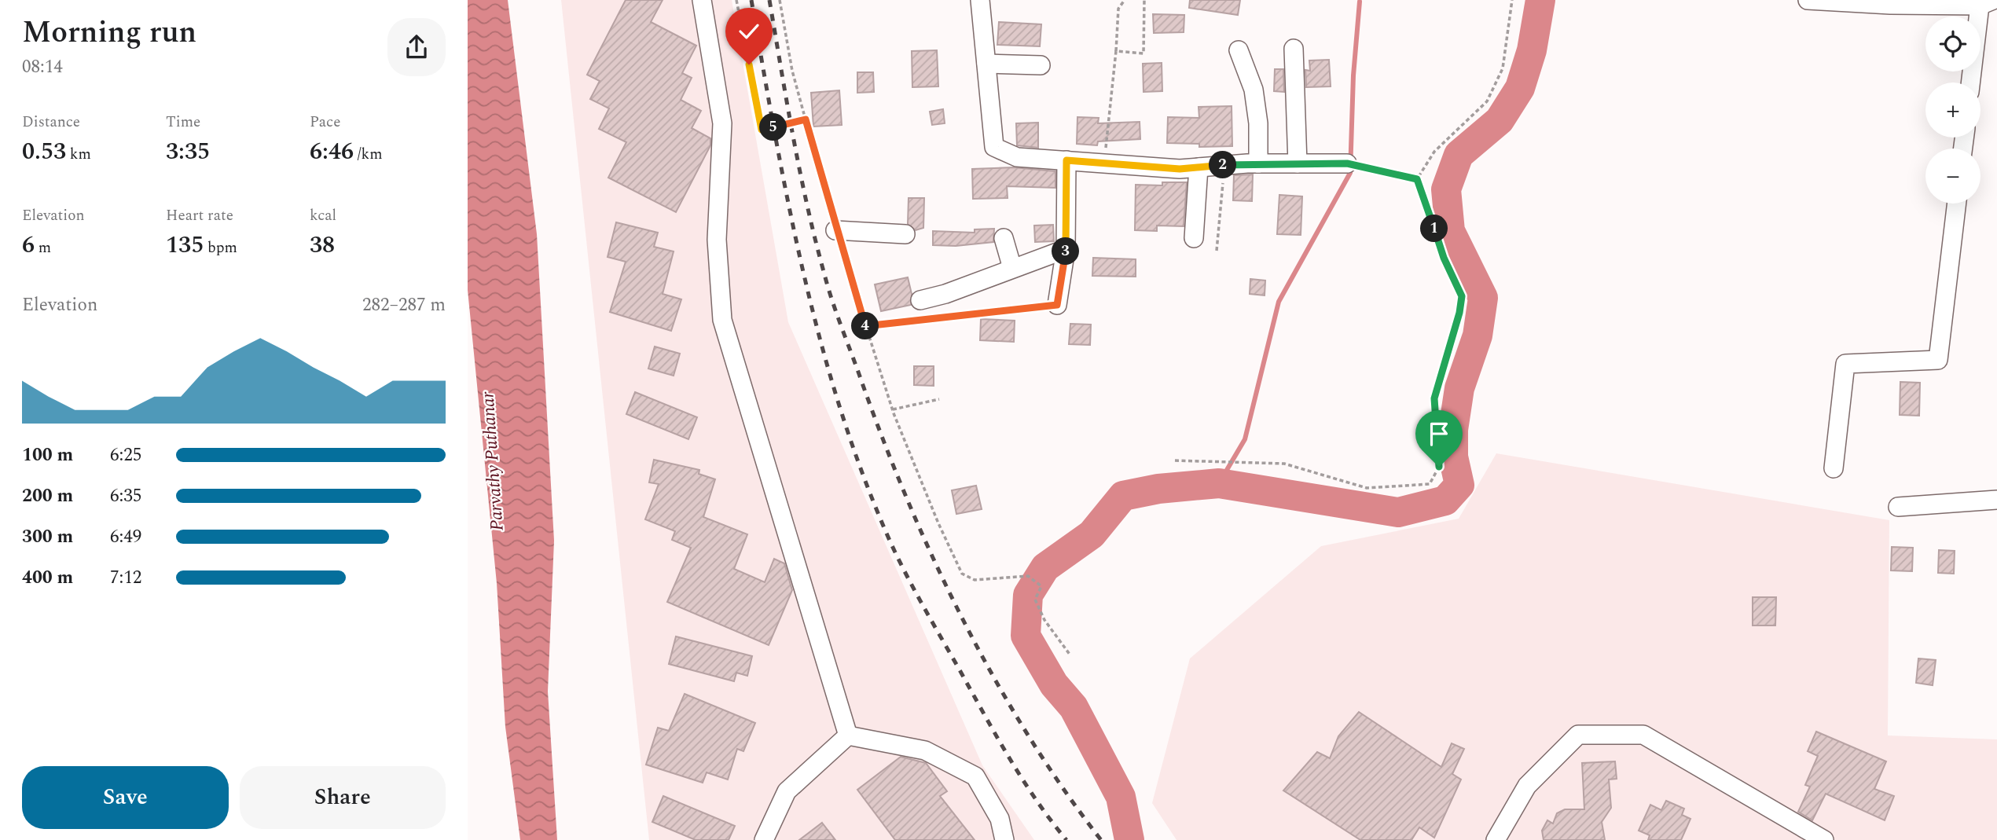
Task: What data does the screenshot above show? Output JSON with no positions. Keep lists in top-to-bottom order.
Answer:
{
  "water": ["Parvathy Puthanar"],
  "page": {
    "heading": ["Morning run", "08:14"],
    "map_buttons": ["+", "−"],
    "stats": [
      ["Distance", "0.53 km"],
      ["Time", "3:35"],
      ["Pace", "6:46 /km"],
      ["Elevation", "6 m"],
      ["Heart rate", "135 bpm"],
      ["kcal", "38"]
    ],
    "pins": [
      "5",
      "2",
      "1",
      "3",
      "4"
    ],
    "chart": ["Elevation", "282–287 m"],
    "list": [
      {
        "name": "100 m",
        "note": "6:25"
      },
      {
        "name": "200 m",
        "note": "6:35"
      },
      {
        "name": "300 m",
        "note": "6:49"
      },
      {
        "name": "400 m",
        "note": "7:12"
      }
    ],
    "buttons": ["Save", "Share"]
  }
}
